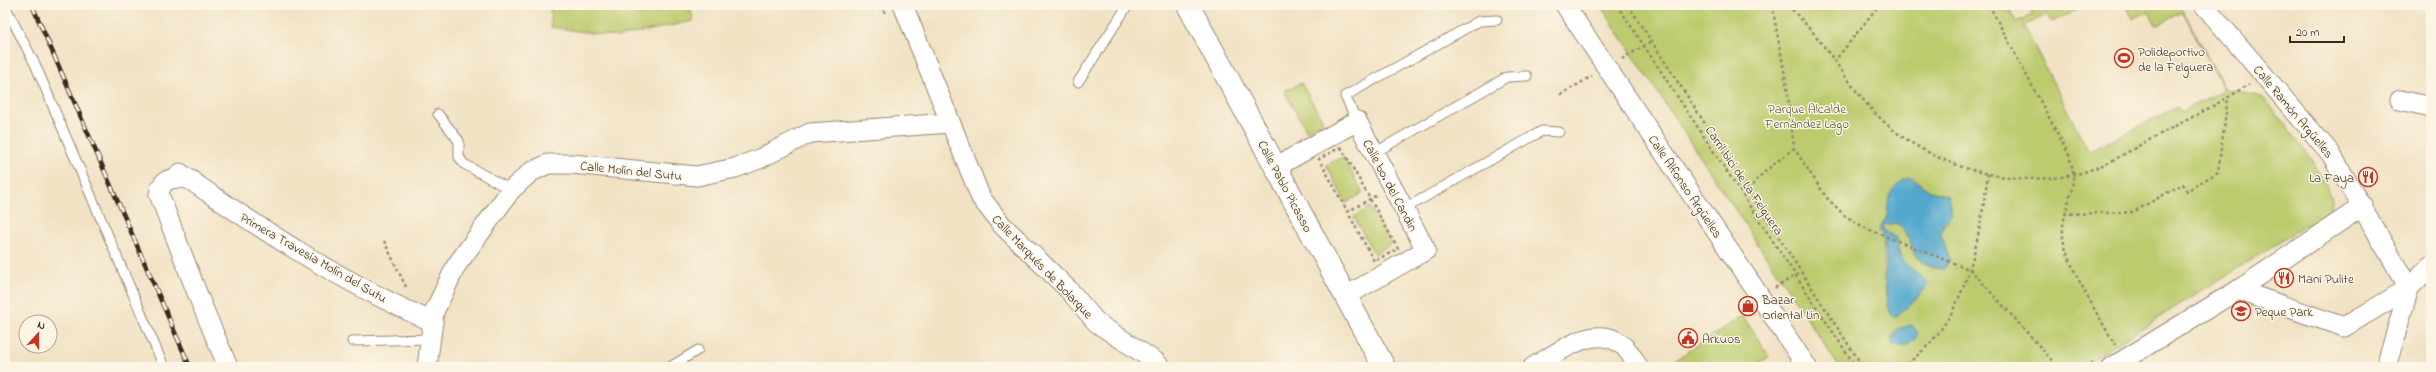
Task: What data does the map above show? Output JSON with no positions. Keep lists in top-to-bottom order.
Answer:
{
  "streets": {
    "street": [
      "Calle Ramón Argüelles",
      "Calle Molín del Sutu",
      "Calle bo. del Candin",
      "Calle Pablo Picasso",
      "Calle Alfonso Argüelles",
      "Primera Travesía Molín del Sutu",
      "Calle Marqués de Bolarque"
    ],
    "path": ["Carril bici de La Felguera"]
  },
  "crossings": [
    ["Calle Molín del Sutu", "Primera Travesía Molín del Sutu"],
    ["Calle Molín del Sutu", "Calle Marqués de Bolarque"],
    ["Calle bo. del Candin", "Calle Pablo Picasso"]
  ],
  "parks": ["Parque Alcalde Fernández Lago"],
  "places": {
    "sports": ["Polideportivo de la Felguera"],
    "restaurant": ["La Faya", "Mani Pulite"],
    "shop": ["Bazar Oriental Lin"],
    "school or university": ["Peque Park"],
    "public building": ["Arkuos"]
  },
  "scale_bar": "20 m",
  "north": "top"
}
